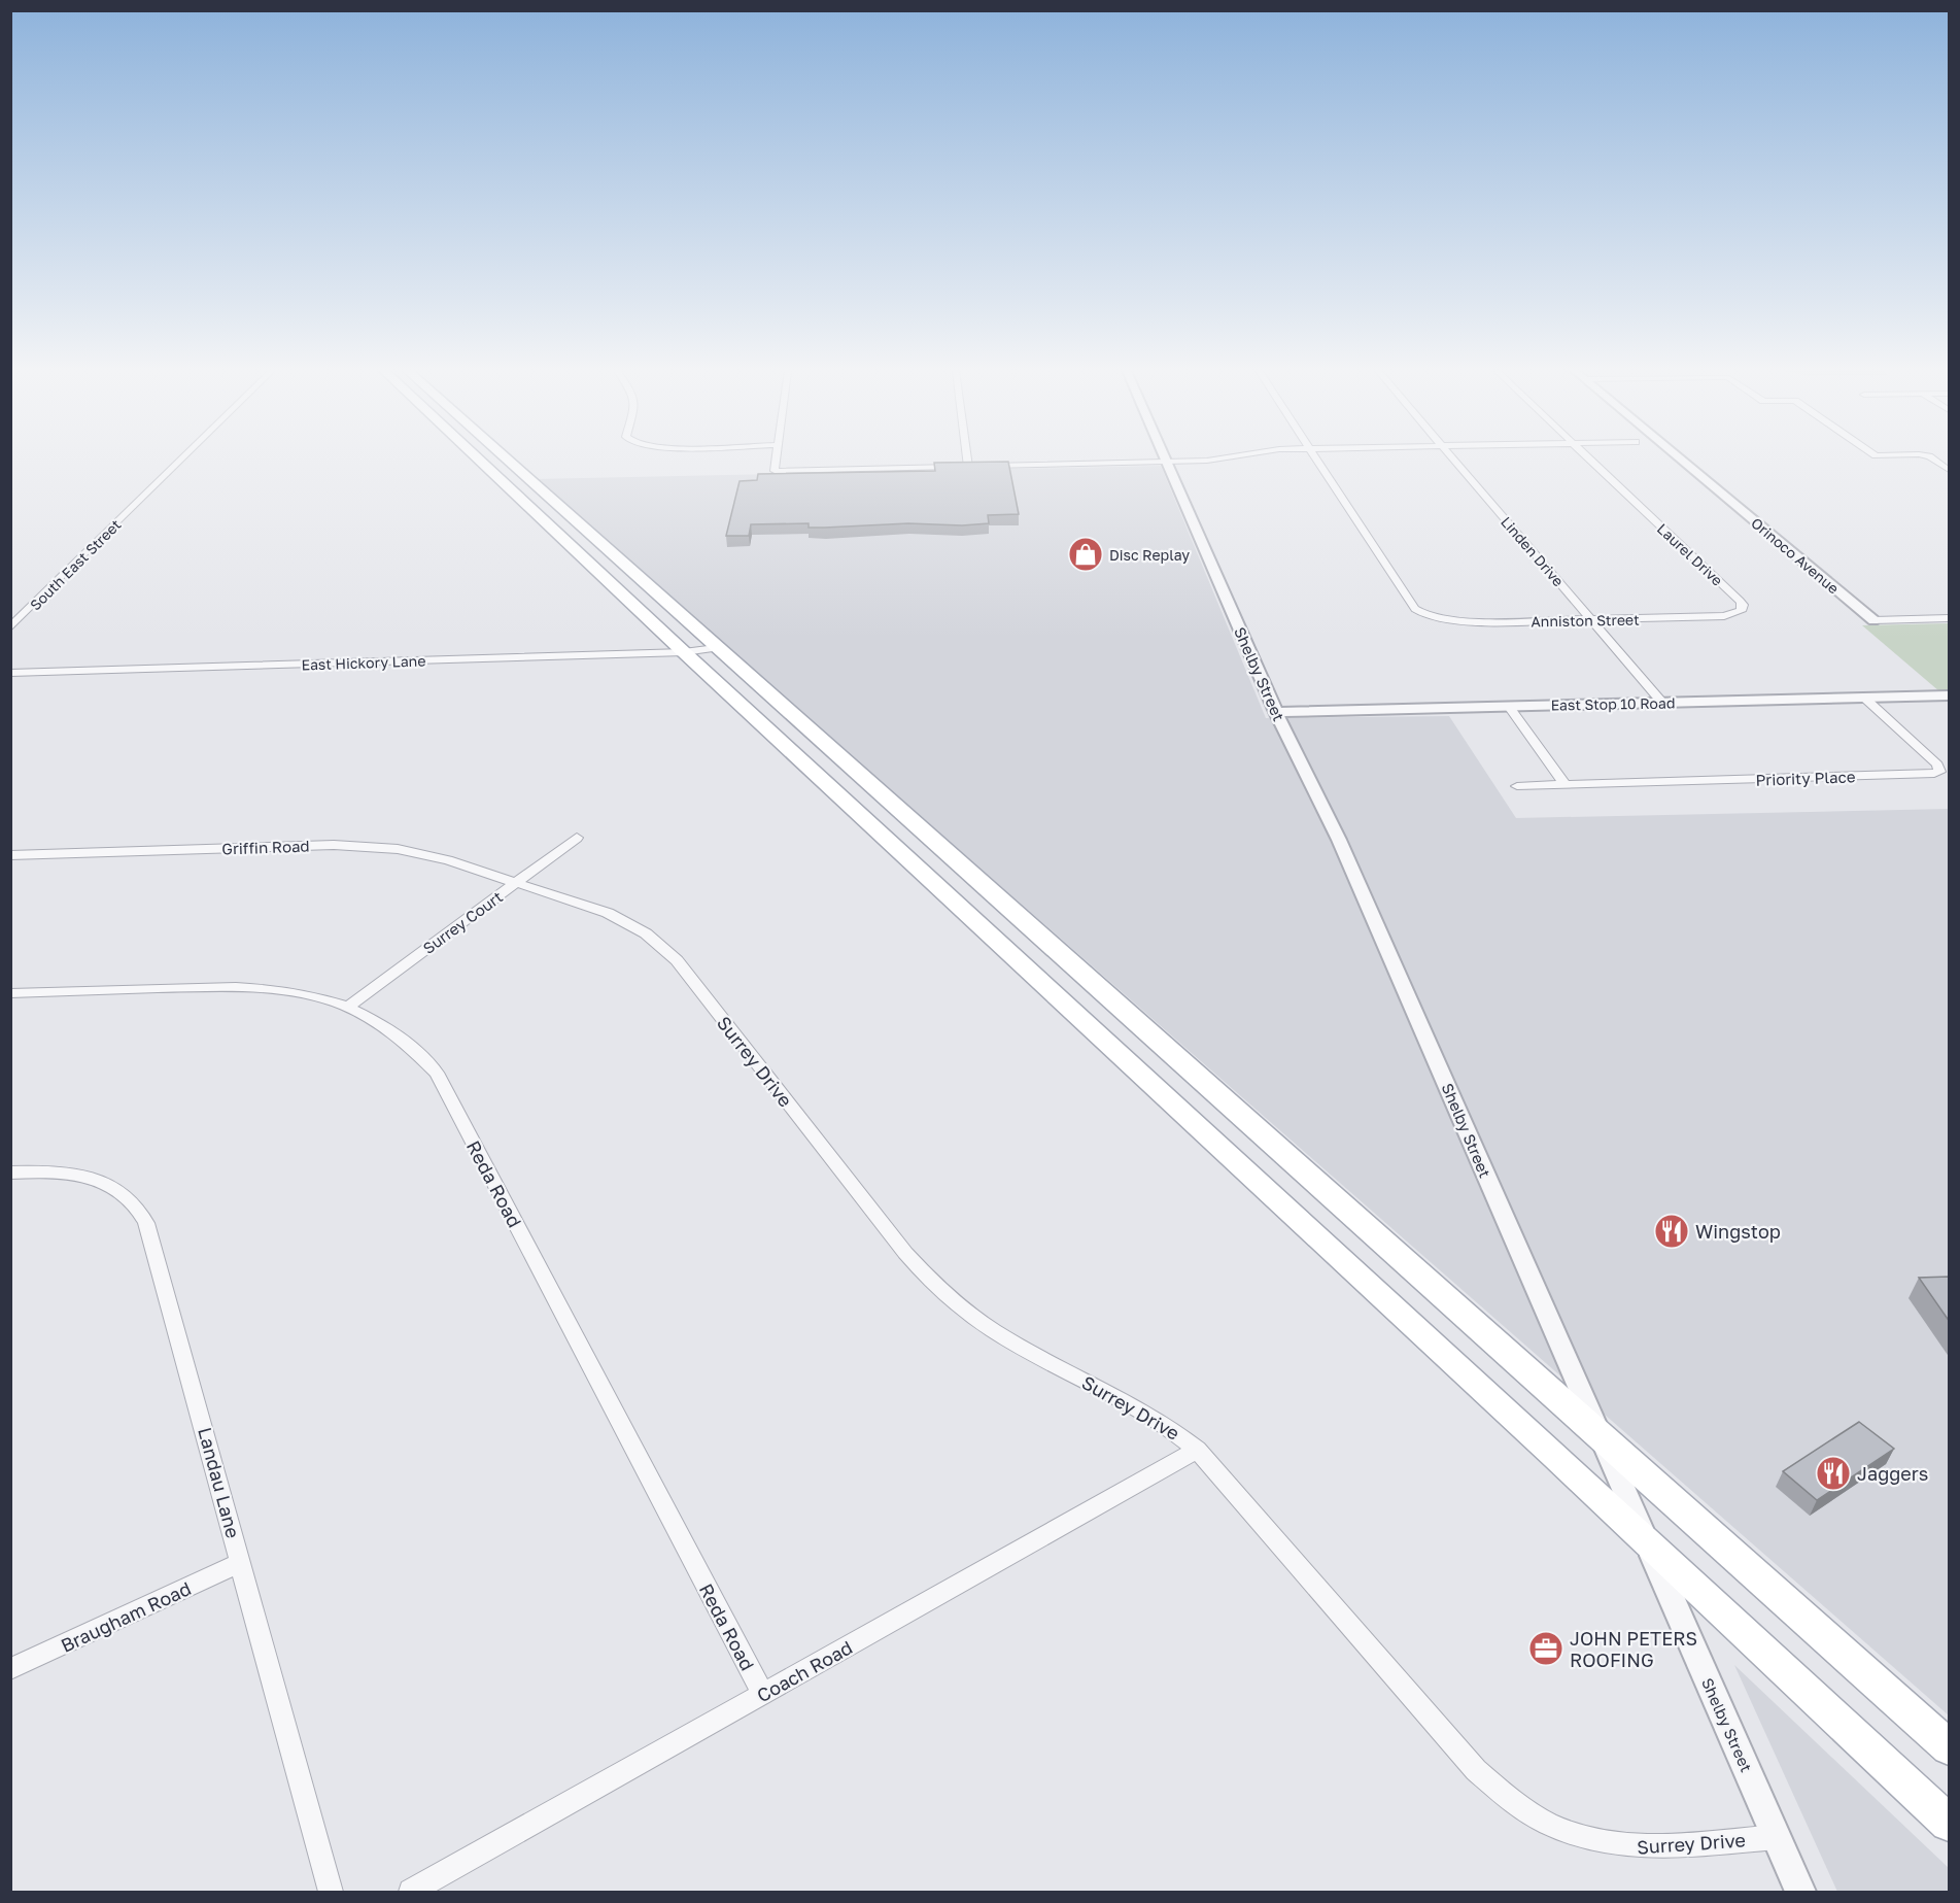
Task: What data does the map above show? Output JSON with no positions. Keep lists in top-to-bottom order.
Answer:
{
  "streets": {
    "street": [
      "Linden Drive",
      "Laurel Drive",
      "Orinoco Avenue",
      "South East Street",
      "Anniston Street",
      "East Hickory Lane",
      "Shelby Street",
      "East Stop 10 Road",
      "Priority Place",
      "Griffin Road",
      "Surrey Court",
      "Surrey Drive",
      "Reda Road",
      "Landau Lane",
      "Braugham Road",
      "Coach Road"
    ]
  },
  "crossings": [
    ["Linden Drive", "Anniston Street"],
    ["Linden Drive", "East Stop 10 Road"],
    ["Laurel Drive", "Anniston Street"],
    ["Shelby Street", "East Stop 10 Road"],
    ["Shelby Street", "Surrey Drive"],
    ["East Stop 10 Road", "Priority Place"],
    ["Griffin Road", "Surrey Court"],
    ["Griffin Road", "Surrey Drive"],
    ["Surrey Court", "Surrey Drive"],
    ["Surrey Court", "Reda Road"],
    ["Surrey Drive", "Coach Road"],
    ["Reda Road", "Coach Road"],
    ["Landau Lane", "Braugham Road"]
  ],
  "places": {
    "shop": ["Disc Replay"],
    "restaurant": ["Wingstop", "Jaggers"],
    "office": ["JOHN PETERS ROOFING"]
  }
}
